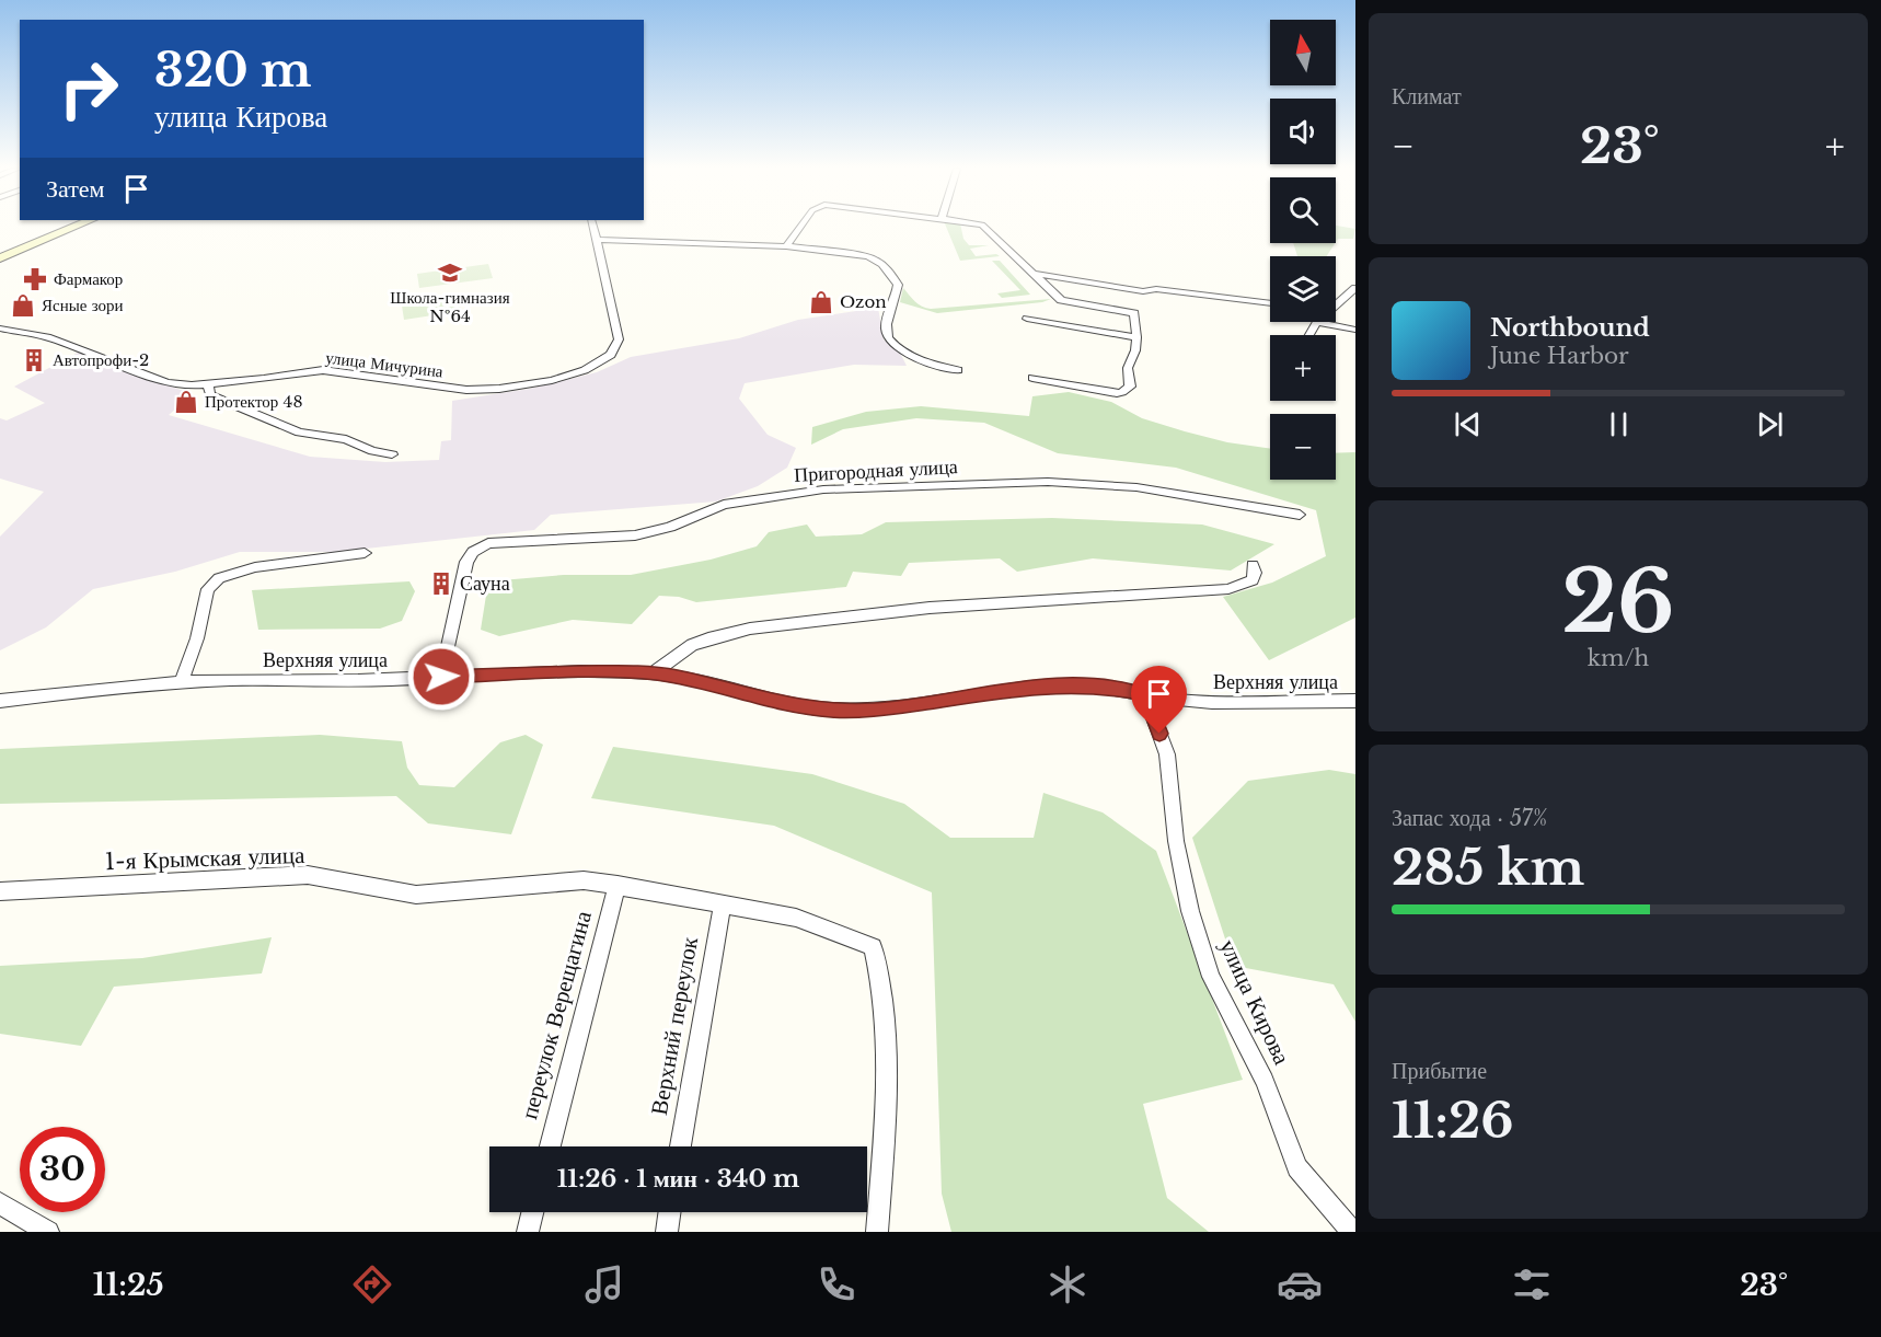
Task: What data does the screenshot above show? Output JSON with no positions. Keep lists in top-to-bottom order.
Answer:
{
  "streets": {
    "street": [
      "улица Мичурина",
      "Пригородная улица",
      "Верхняя улица",
      "1-я Крымская улица",
      "улица Кирова",
      "переулок Верещагина",
      "Верхний переулок"
    ]
  },
  "crossings": [
    ["Пригородная улица", "Верхняя улица"],
    ["Верхняя улица", "улица Кирова"],
    ["1-я Крымская улица", "переулок Верещагина"],
    ["1-я Крымская улица", "Верхний переулок"]
  ],
  "places": {
    "school or university": ["Школа-гимназия №64"],
    "pharmacy": ["Фармакор"],
    "shop": ["Ozon", "Ясные зори", "Протектор 48"],
    "building": ["Автопрофи-2", "Сауна"]
  },
  "north": "top",
  "page": {
    "tile": [
      "Климат",
      ["26", "km/h"],
      ["Запас хода · 57%", "285 km"],
      ["Прибытие", "11:26"]
    ],
    "map_buttons": ["+", "−"],
    "turn": ["320 m", "улица Кирова"],
    "heat": ["−", "23°", "+"],
    "then": "Затем",
    "song": ["Northbound", "June Harbor"],
    "limit": "30",
    "trip": "11:26 · 1 мин · 340 m",
    "tabs": ["11:25", "23°"]
  }
}
